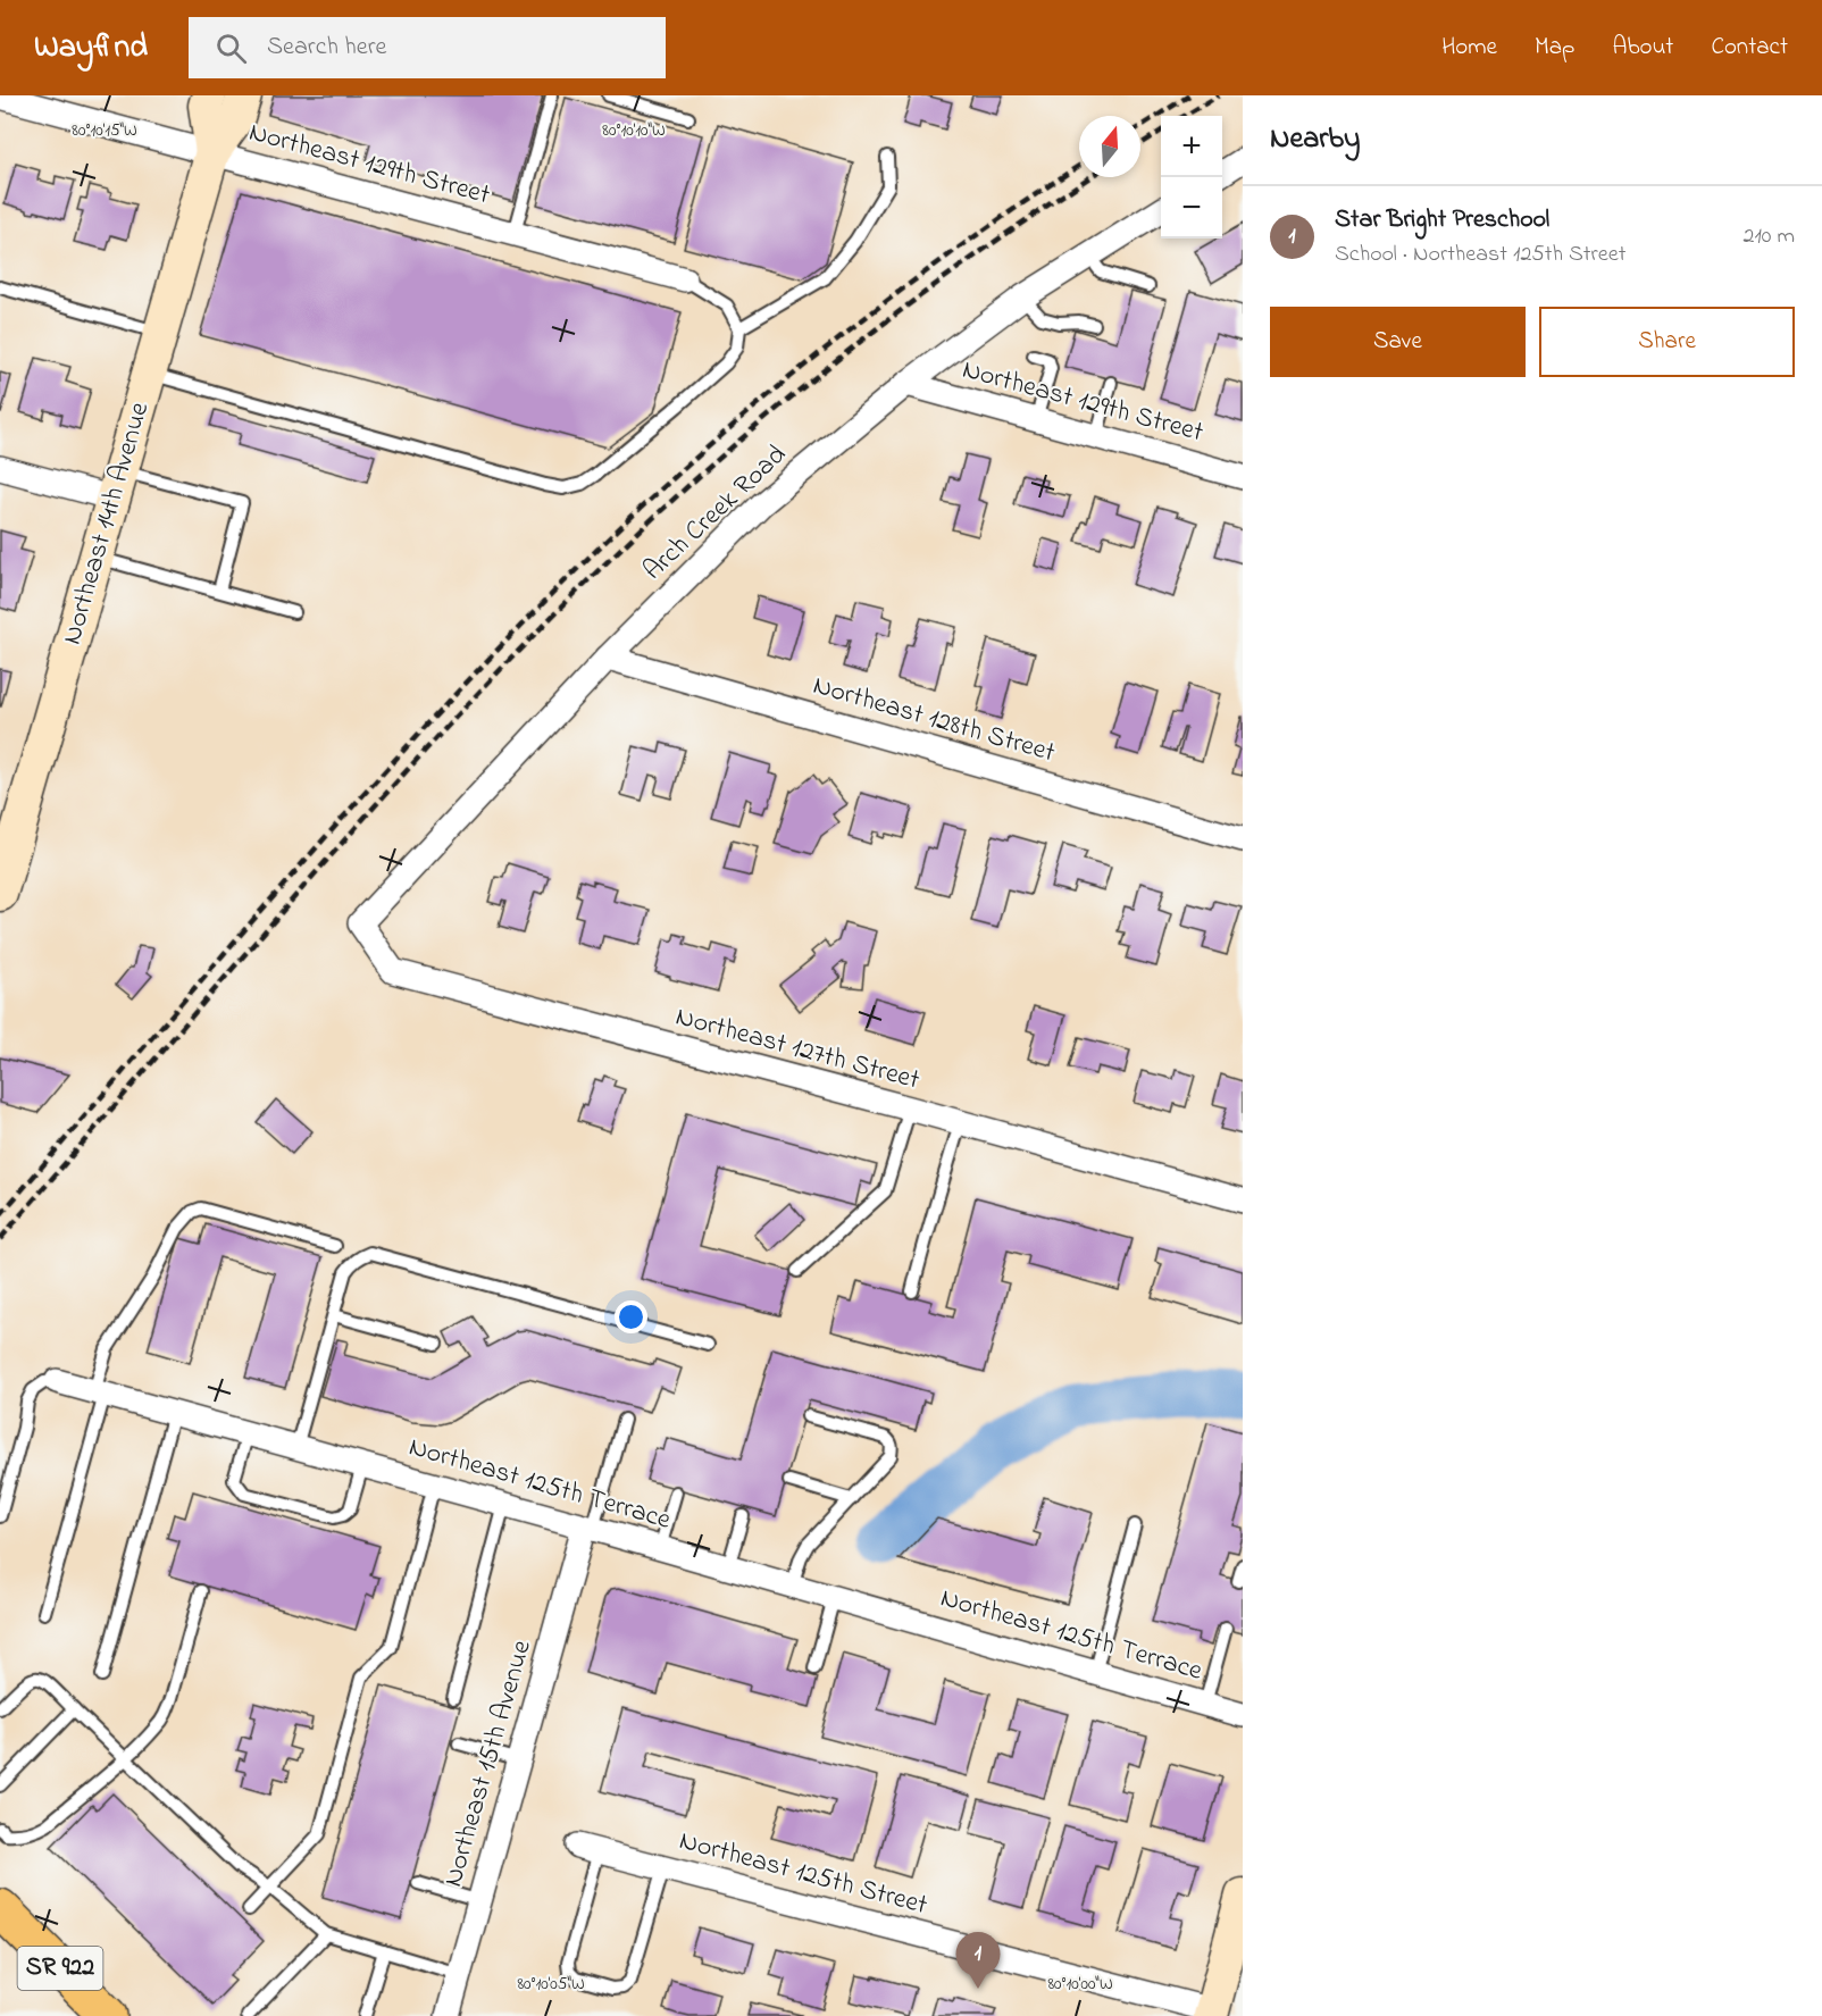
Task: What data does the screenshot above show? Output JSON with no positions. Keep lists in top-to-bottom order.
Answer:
{
  "streets": {
    "main road": ["SR 922"],
    "street": [
      "Northeast 129th Street",
      "Arch Creek Road",
      "Northeast 14th Avenue",
      "Northeast 128th Street",
      "Northeast 127th Street",
      "Northeast 125th Terrace",
      "Northeast 15th Avenue",
      "Northeast 125th Street"
    ]
  },
  "crossings": [
    ["Northeast 129th Street", "Arch Creek Road"],
    ["Northeast 129th Street", "Northeast 14th Avenue"],
    ["Arch Creek Road", "Northeast 128th Street"],
    ["Arch Creek Road", "Northeast 127th Street"],
    ["Northeast 125th Terrace", "Northeast 15th Avenue"]
  ],
  "north": "top",
  "page": {
    "header": "Wayfind",
    "search": "Search here",
    "nav": [
      "Home",
      "Map",
      "About",
      "Contact"
    ],
    "heading": "Nearby",
    "map_buttons": ["+", "−"],
    "list": [
      {
        "mark": "1",
        "name": "Star Bright Preschool",
        "note": "School · Northeast 125th Street",
        "value": "210 m"
      }
    ],
    "buttons": ["Save", "Share"],
    "pins": "1"
  },
  "coordinates": [
    "80°10'15\"W",
    "80°10'10\"W",
    "80°10'05\"W",
    "80°10'00\"W"
  ]
}
